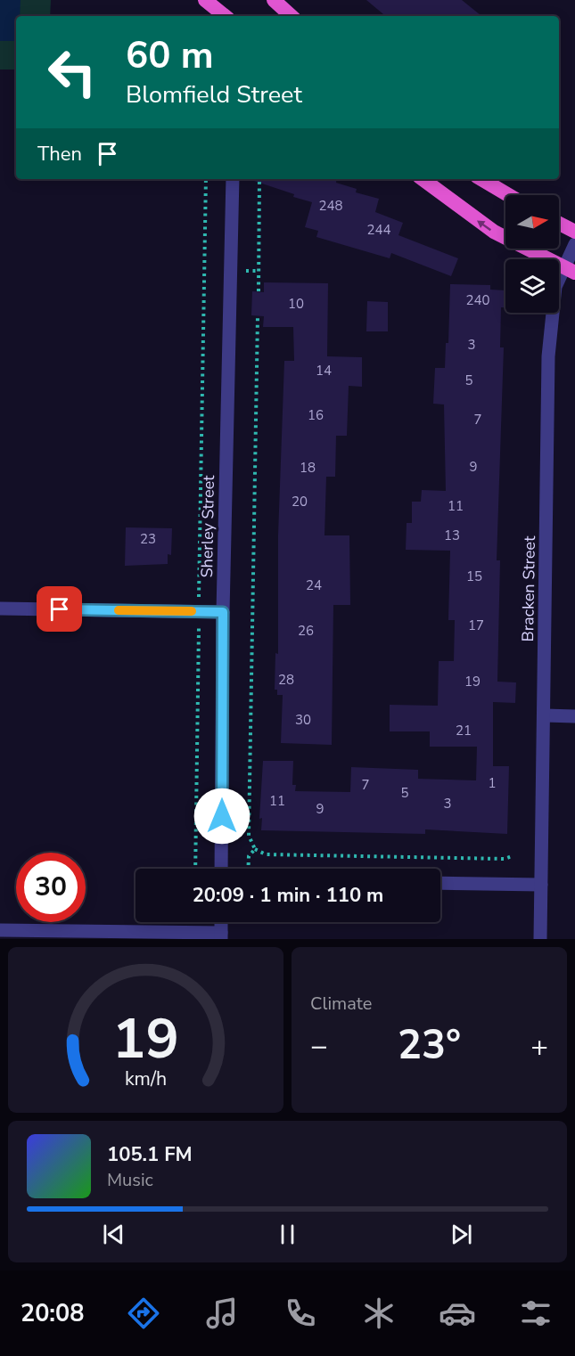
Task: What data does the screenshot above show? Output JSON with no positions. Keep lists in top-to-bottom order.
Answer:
{
  "streets": {
    "street": ["Sherley Street", "Bracken Street"]
  },
  "house_numbers": [
    "248",
    "244",
    "240",
    "10",
    "3",
    "14",
    "5",
    "16",
    "7",
    "9",
    "18",
    "20",
    "11",
    "13",
    "23",
    "15",
    "24",
    "17",
    "26",
    "28",
    "19",
    "30",
    "21",
    "1",
    "7",
    "5",
    "11",
    "3",
    "9"
  ],
  "north": "right",
  "page": {
    "turn": ["60 m", "Blomfield Street"],
    "then": "Then",
    "limit": "30",
    "trip": "20:09 · 1 min · 110 m",
    "tile": "Climate",
    "heat": ["−", "23°", "+"],
    "song": ["105.1 FM", "Music"],
    "tabs": "20:08",
    "gauge": ["19", "km/h"]
  }
}
